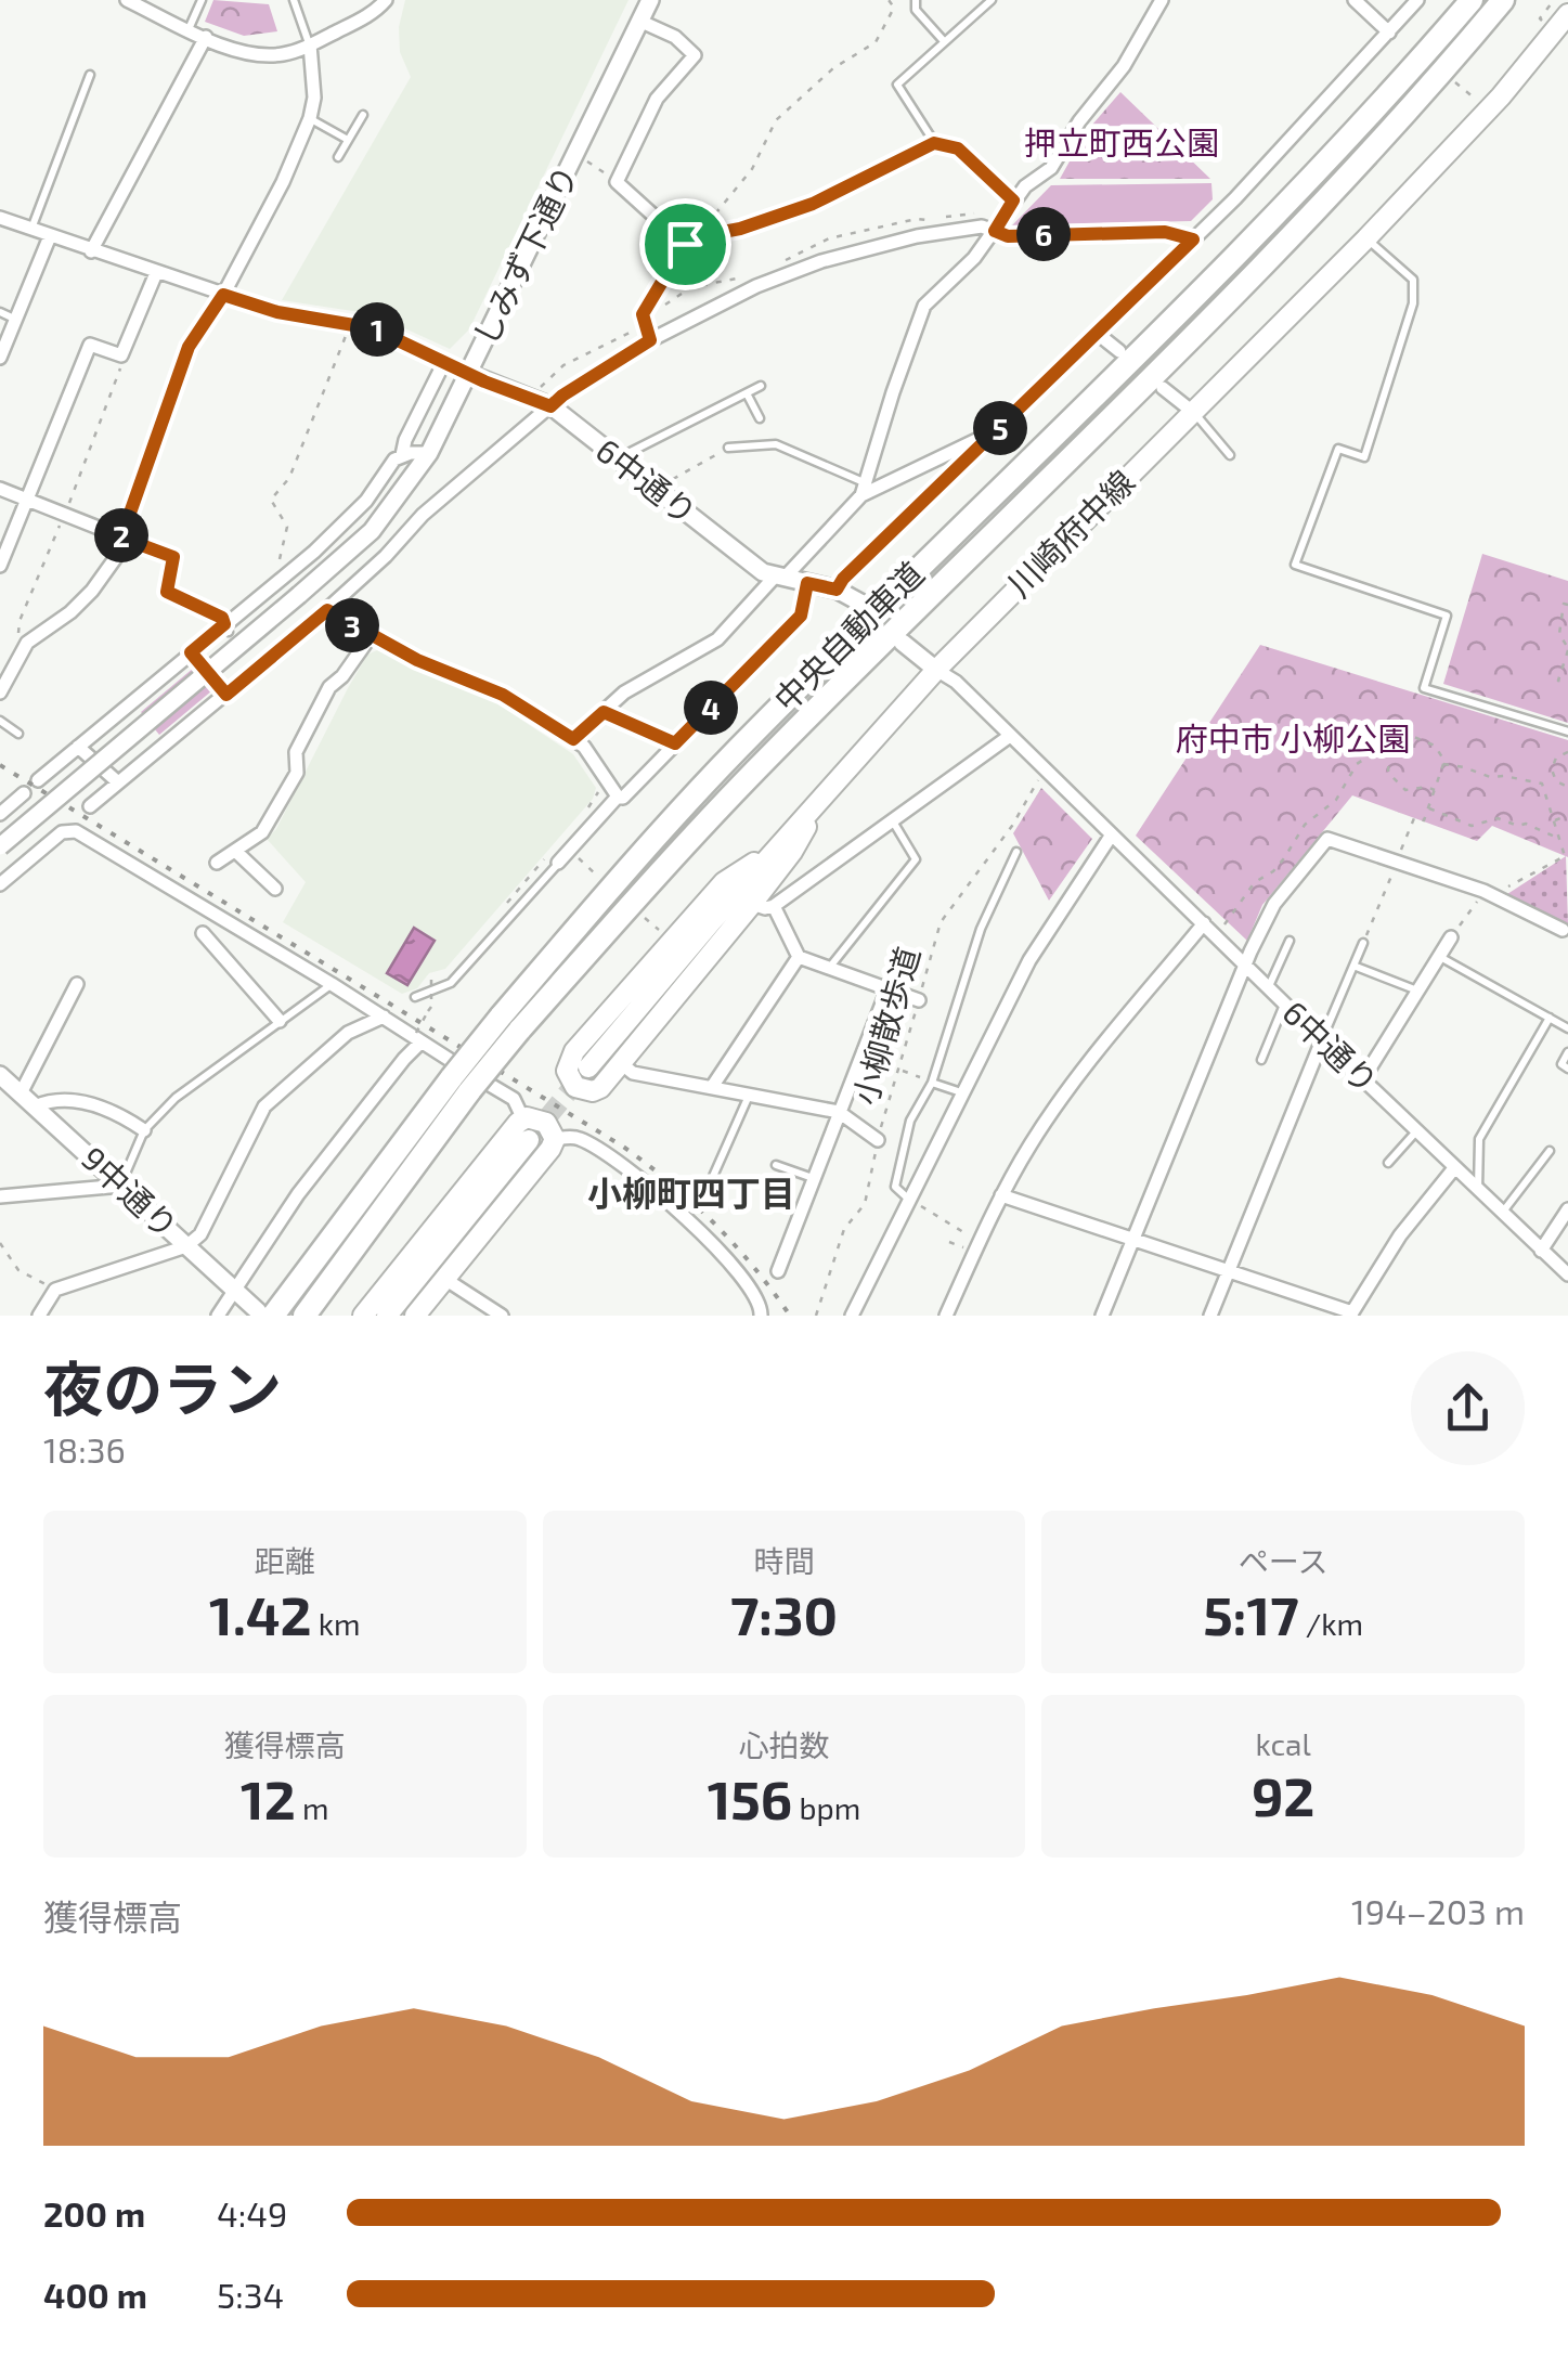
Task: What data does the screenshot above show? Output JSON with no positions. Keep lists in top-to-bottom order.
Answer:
{
  "streets": {
    "highway": ["中央自動車道"],
    "main road": ["川崎府中線"],
    "street": ["しみず下通り", "6中通り", "9中通り"],
    "path": ["小柳散歩道"]
  },
  "crossings": [
    ["しみず下通り", "6中通り"],
    ["6中通り", "川崎府中線"],
    ["6中通り", "小柳散歩道"],
    ["中央自動車道", "9中通り"]
  ],
  "districts": ["小柳町四丁目"],
  "parks": ["押立町西公園", "府中市 小柳公園"],
  "page": {
    "pins": [
      "6",
      "1",
      "5",
      "2",
      "3",
      "4"
    ],
    "heading": ["夜のラン", "18:36"],
    "stats": [
      ["距離", "1.42 km"],
      ["時間", "7:30"],
      ["ペース", "5:17 /km"],
      ["獲得標高", "12 m"],
      ["心拍数", "156 bpm"],
      ["kcal", "92"]
    ],
    "chart": ["獲得標高", "194–203 m"],
    "list": [
      {
        "name": "200 m",
        "note": "4:49"
      },
      {
        "name": "400 m",
        "note": "5:34"
      }
    ]
  }
}
